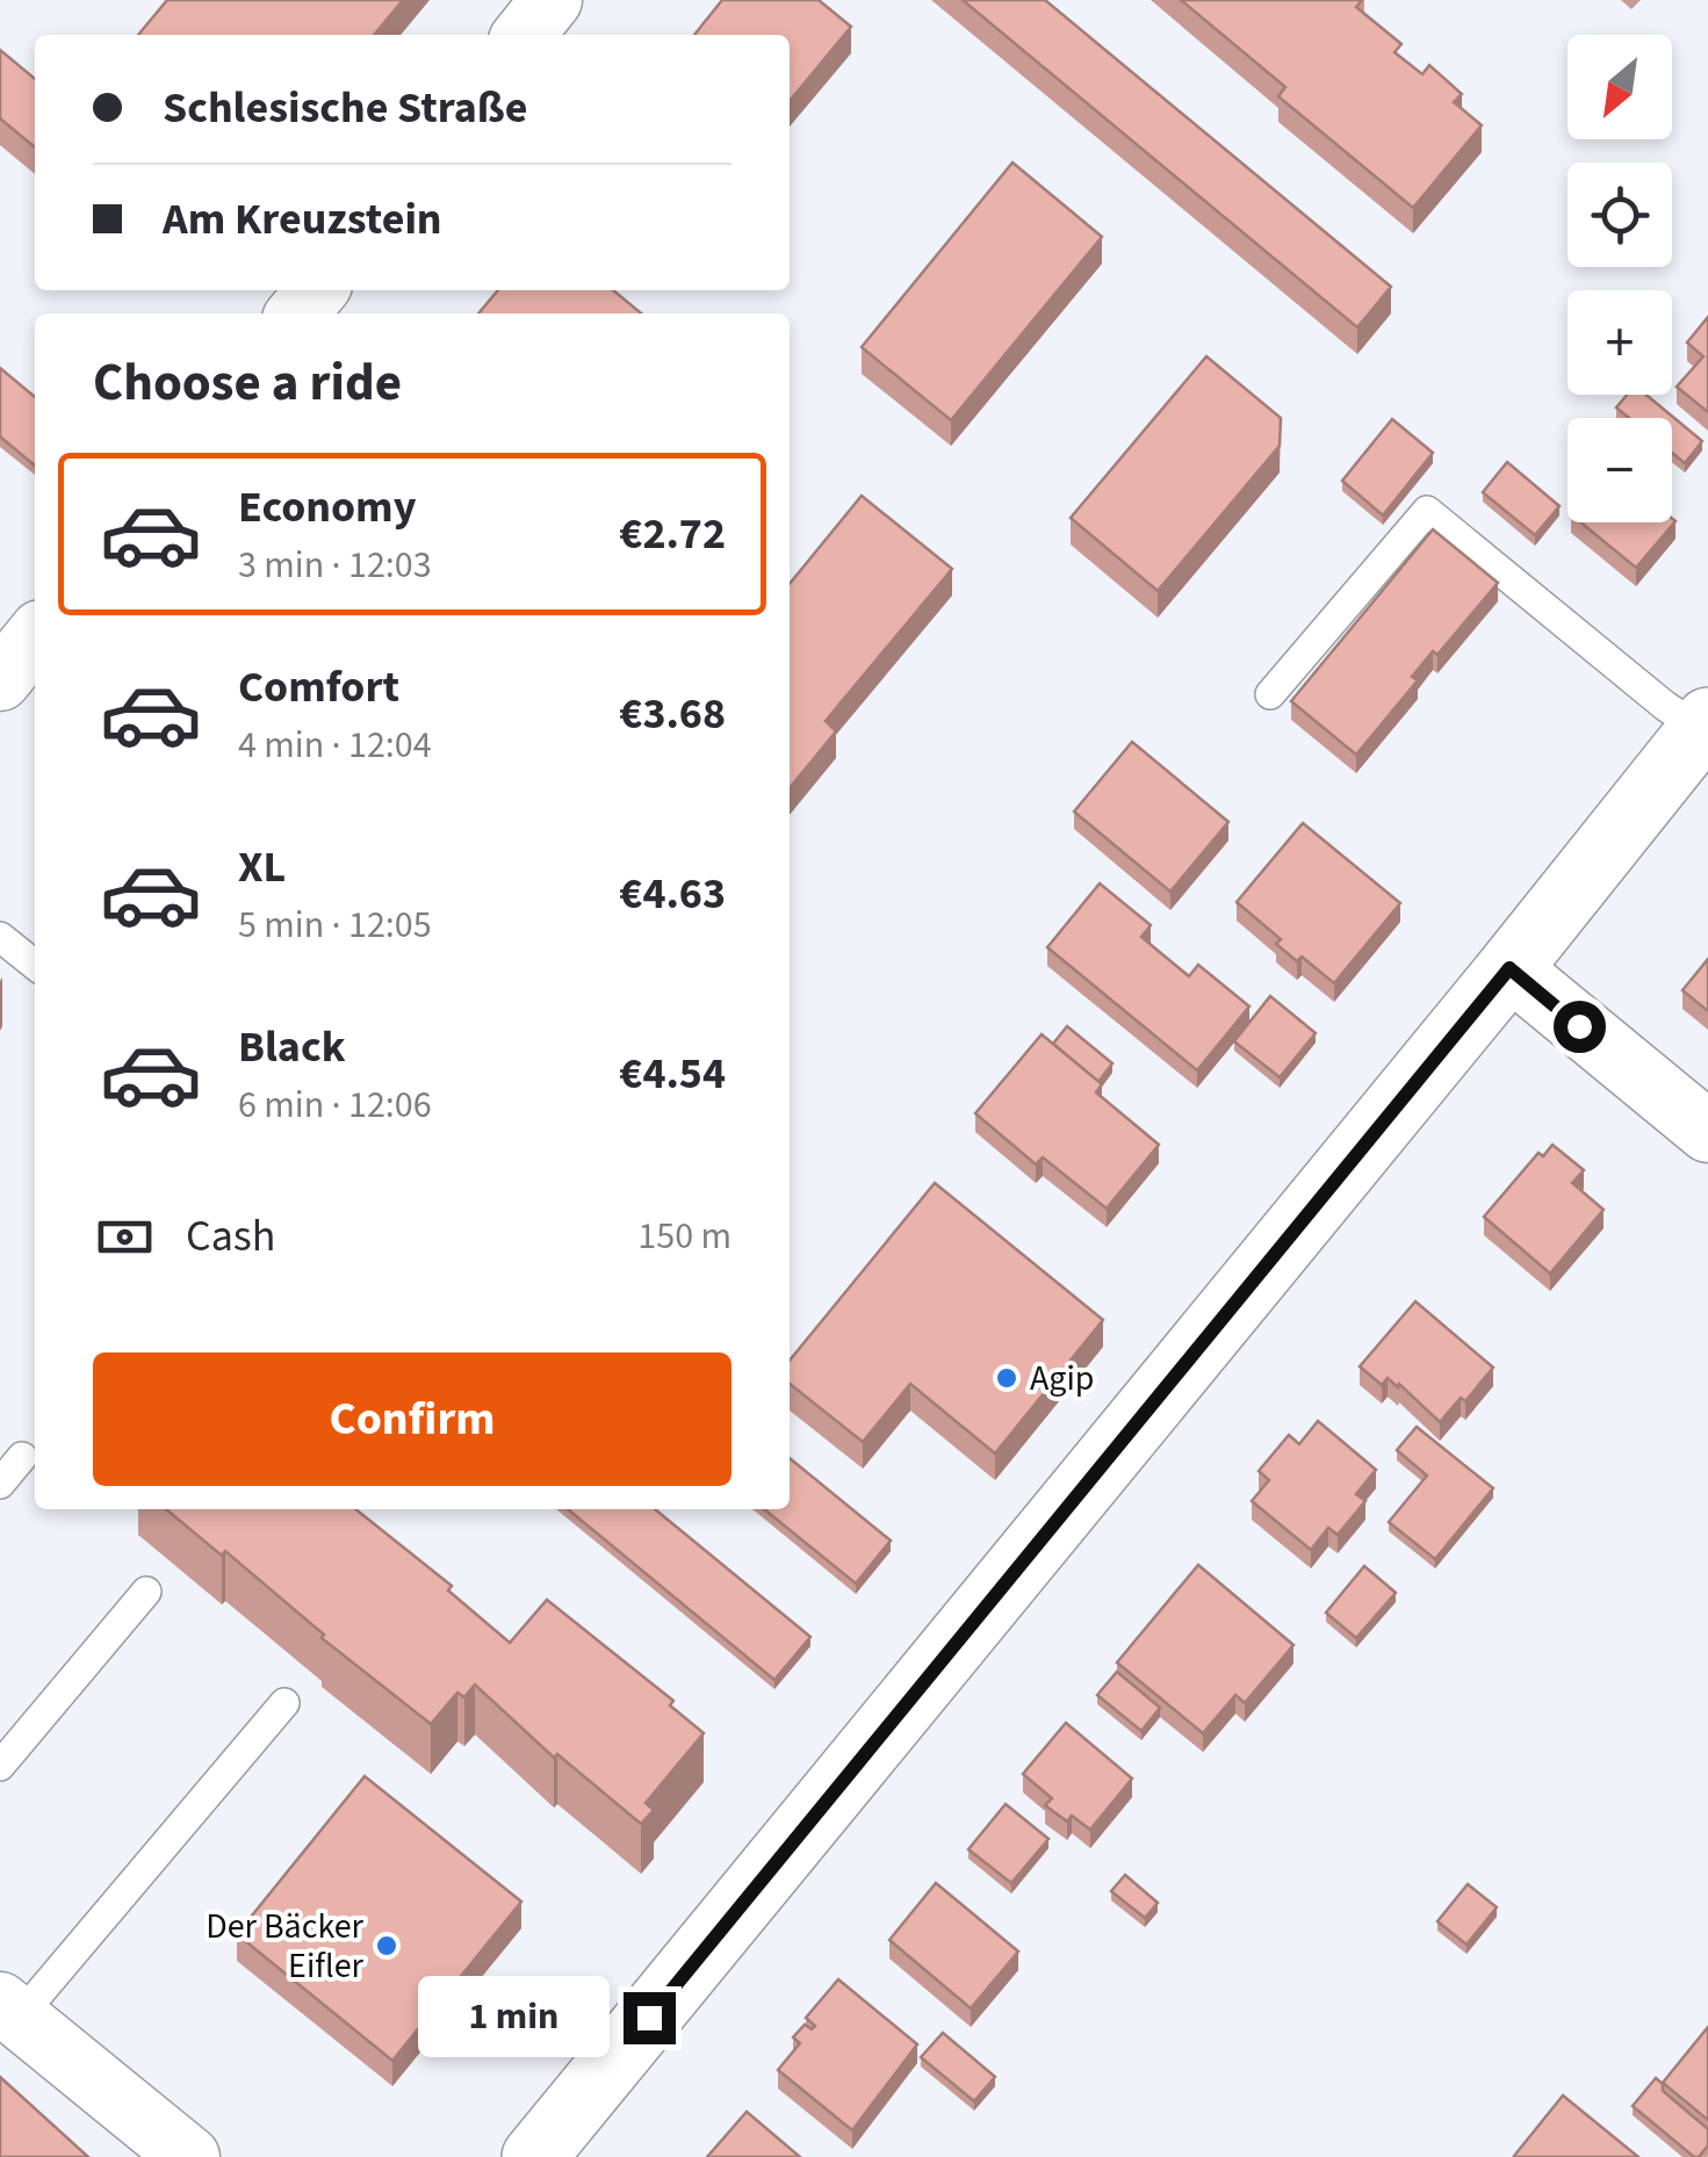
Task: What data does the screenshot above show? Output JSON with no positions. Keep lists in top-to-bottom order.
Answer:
{
  "places": ["Agip", "Der Bäcker Eifler"],
  "north": "bottom left",
  "page": {
    "map_buttons": ["+", "−"],
    "banner": ["Schlesische Straße", "Am Kreuzstein"],
    "heading": "Choose a ride",
    "list": [
      {
        "name": "Economy",
        "note": "3 min · 12:03",
        "value": "€2.72"
      },
      {
        "name": "Comfort",
        "note": "4 min · 12:04",
        "value": "€3.68"
      },
      {
        "name": "XL",
        "note": "5 min · 12:05",
        "value": "€4.63"
      },
      {
        "name": "Black",
        "note": "6 min · 12:06",
        "value": "€4.54"
      }
    ],
    "pay": ["Cash", "150 m"],
    "buttons": "Confirm",
    "bubble": "1 min"
  }
}
